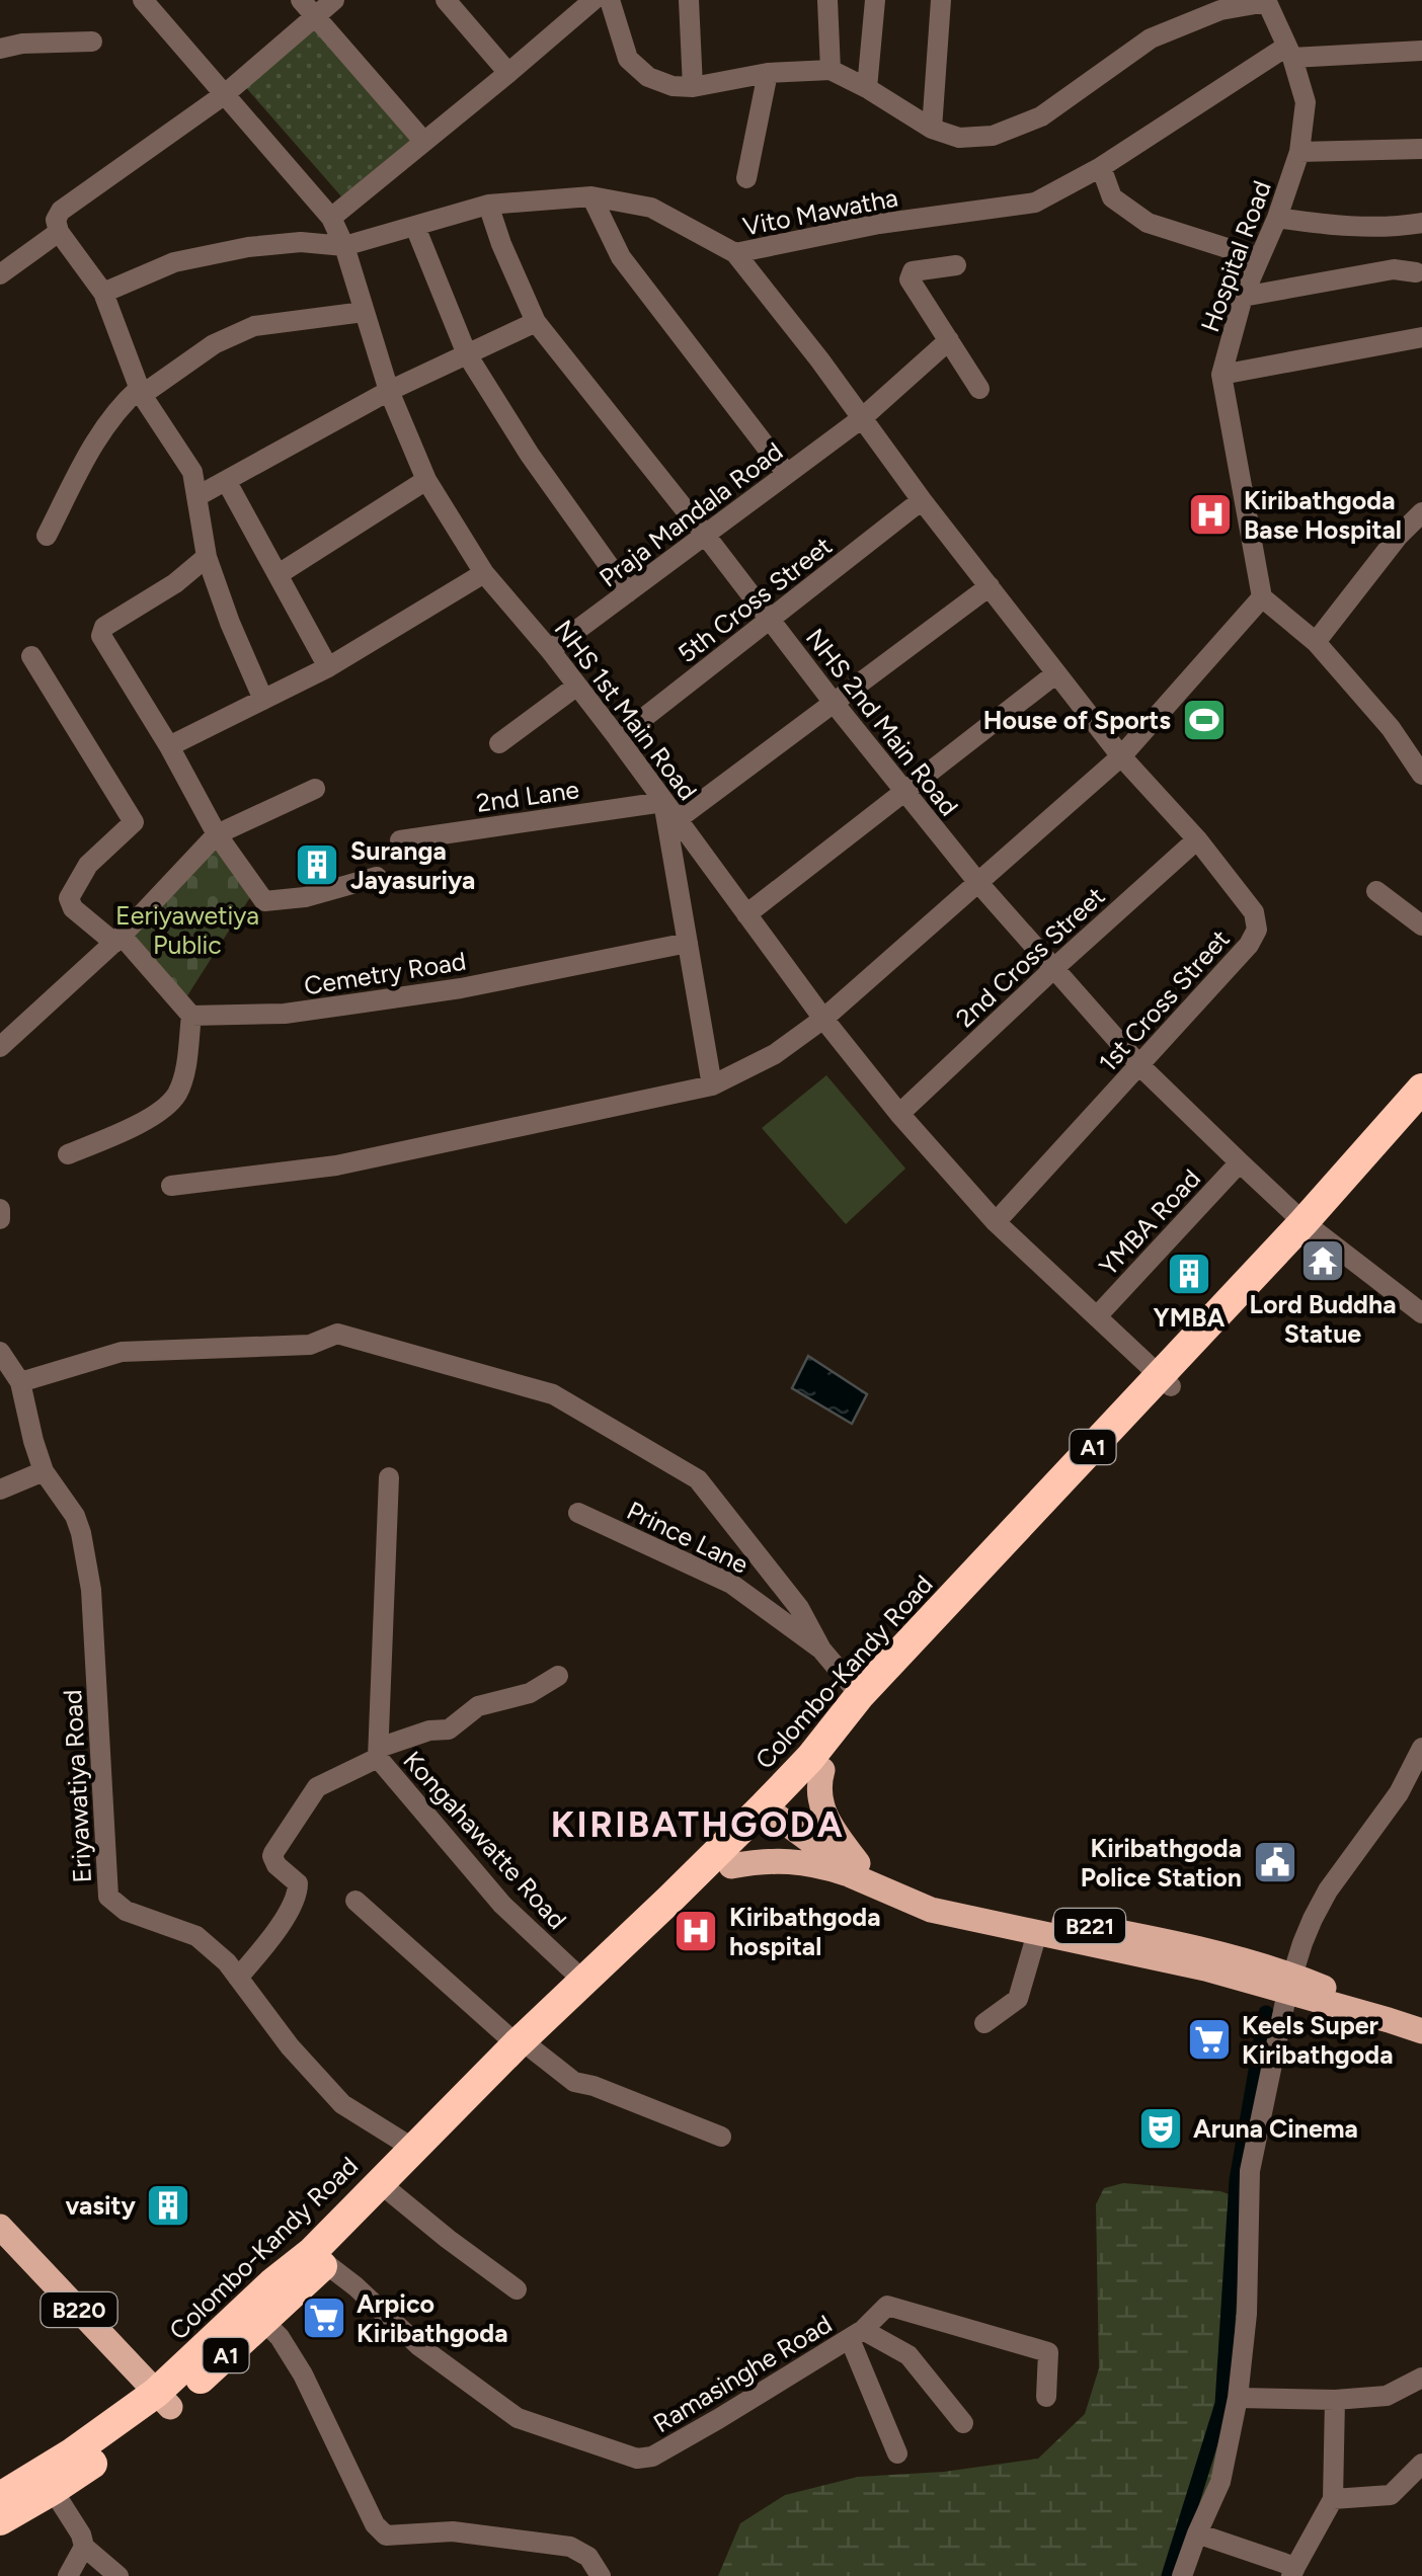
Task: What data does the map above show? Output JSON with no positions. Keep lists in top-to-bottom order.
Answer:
{
  "streets": {
    "highway": ["A1", "Colombo-Kandy Road"],
    "main road": ["B221", "B220"],
    "street": [
      "Vito Mawatha",
      "Hospital Road",
      "Praja Mandala Road",
      "5th Cross Street",
      "NHS 1st Main Road",
      "NHS 2nd Main Road",
      "2nd Lane",
      "2nd Cross Street",
      "Cemetry Road",
      "1st Cross Street",
      "YMBA Road",
      "Prince Lane",
      "Eriyawatiya Road",
      "Kongahawatte Road",
      "Ramasinghe Road"
    ]
  },
  "crossings": [
    ["Vito Mawatha", "Hospital Road"],
    ["Vito Mawatha", "NHS 1st Main Road"],
    ["Vito Mawatha", "NHS 2nd Main Road"],
    ["Vito Mawatha", "1st Cross Street"],
    ["Praja Mandala Road", "NHS 1st Main Road"],
    ["Praja Mandala Road", "NHS 2nd Main Road"],
    ["Praja Mandala Road", "1st Cross Street"],
    ["5th Cross Street", "NHS 1st Main Road"],
    ["5th Cross Street", "NHS 2nd Main Road"],
    ["5th Cross Street", "1st Cross Street"],
    ["NHS 1st Main Road", "2nd Lane"],
    ["NHS 1st Main Road", "2nd Cross Street"],
    ["NHS 1st Main Road", "1st Cross Street"],
    ["NHS 1st Main Road", "YMBA Road"],
    ["NHS 1st Main Road", "Colombo-Kandy Road"],
    ["NHS 2nd Main Road", "2nd Cross Street"],
    ["NHS 2nd Main Road", "1st Cross Street"],
    ["NHS 2nd Main Road", "YMBA Road"],
    ["NHS 2nd Main Road", "Colombo-Kandy Road"],
    ["2nd Cross Street", "1st Cross Street"],
    ["Prince Lane", "Colombo-Kandy Road"],
    ["Colombo-Kandy Road", "Eriyawatiya Road"],
    ["Colombo-Kandy Road", "Kongahawatte Road"],
    ["Colombo-Kandy Road", "B221"],
    ["Colombo-Kandy Road", "B220"],
    ["Colombo-Kandy Road", "Ramasinghe Road"]
  ],
  "districts": ["KIRIBATHGODA"],
  "parks": ["Eeriyawetiya Public"],
  "places": {
    "hospital": ["Kiribathgoda Base Hospital", "Kiribathgoda hospital"],
    "sports": ["House of Sports"],
    "building": ["Suranga Jayasuriya", "YMBA", "vasity"],
    "temple": ["Lord Buddha Statue"],
    "public building": ["Kiribathgoda Police Station"],
    "supermarket": ["Keels Super Kiribathgoda", "Arpico Kiribathgoda"],
    "theatre": ["Aruna Cinema"]
  }
}
